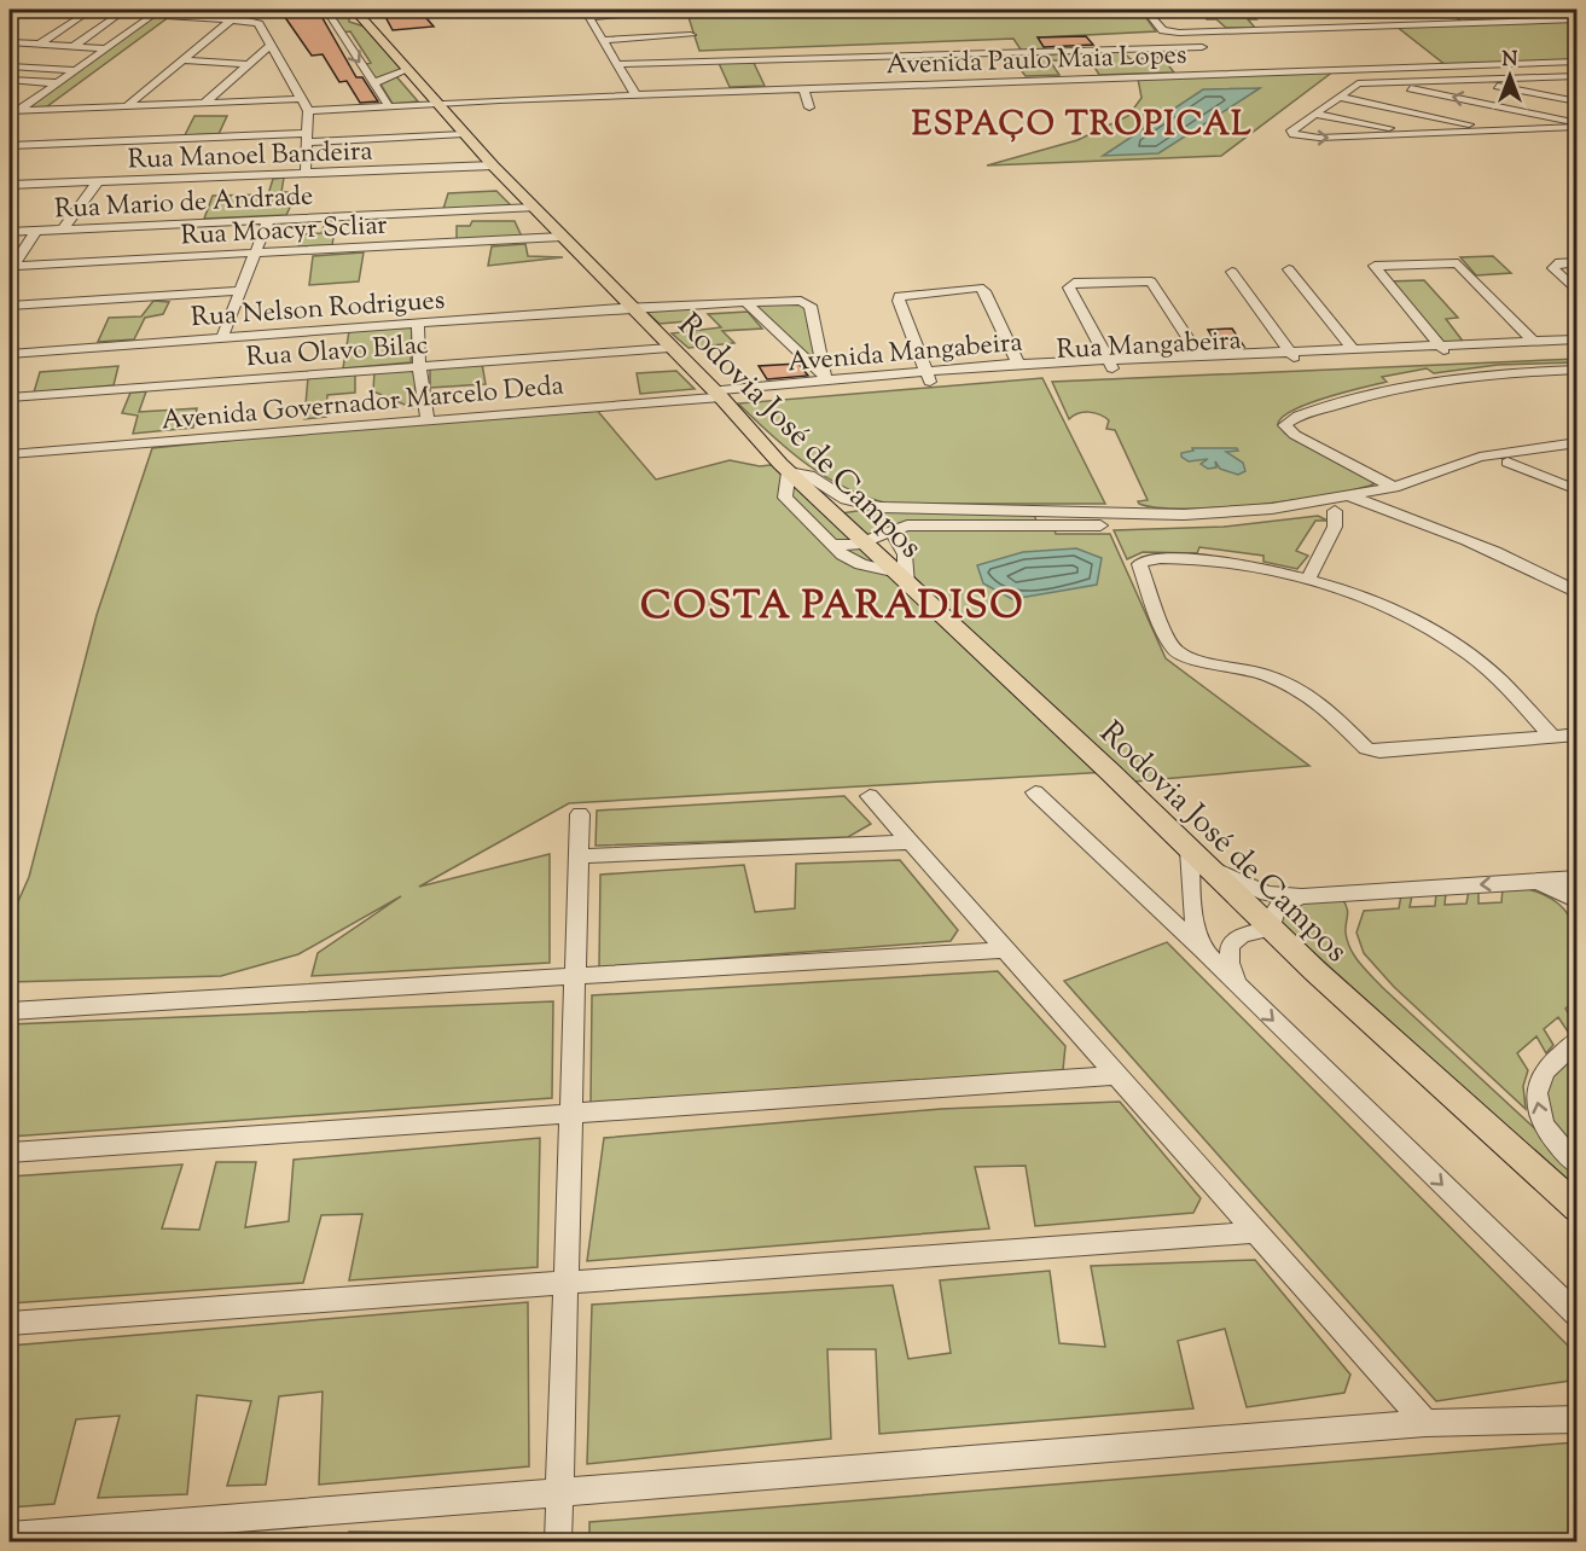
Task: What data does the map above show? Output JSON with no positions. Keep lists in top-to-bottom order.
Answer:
{
  "streets": {
    "main road": ["Rodovia José de Campos"],
    "street": [
      "Avenida Paulo Maia Lopes",
      "Rua Manoel Bandeira",
      "Rua Mario de Andrade",
      "Rua Moacyr Scliar",
      "Rua Nelson Rodrigues",
      "Rua Mangabeira",
      "Rua Olavo Bilac",
      "Avenida Mangabeira",
      "Avenida Governador Marcelo Deda"
    ]
  },
  "crossings": [
    ["Avenida Paulo Maia Lopes", "Rodovia José de Campos"],
    ["Rua Manoel Bandeira", "Rodovia José de Campos"],
    ["Rua Mario de Andrade", "Rodovia José de Campos"],
    ["Rua Moacyr Scliar", "Rodovia José de Campos"],
    ["Rua Nelson Rodrigues", "Rodovia José de Campos"],
    ["Rua Mangabeira", "Avenida Mangabeira"],
    ["Rua Mangabeira", "Avenida Governador Marcelo Deda"],
    ["Rua Mangabeira", "Rodovia José de Campos"],
    ["Rua Olavo Bilac", "Rodovia José de Campos"],
    ["Avenida Mangabeira", "Avenida Governador Marcelo Deda"],
    ["Avenida Mangabeira", "Rodovia José de Campos"],
    ["Avenida Governador Marcelo Deda", "Rodovia José de Campos"]
  ],
  "districts": ["ESPAÇO TROPICAL", "COSTA PARADISO"],
  "north": "top"
}
